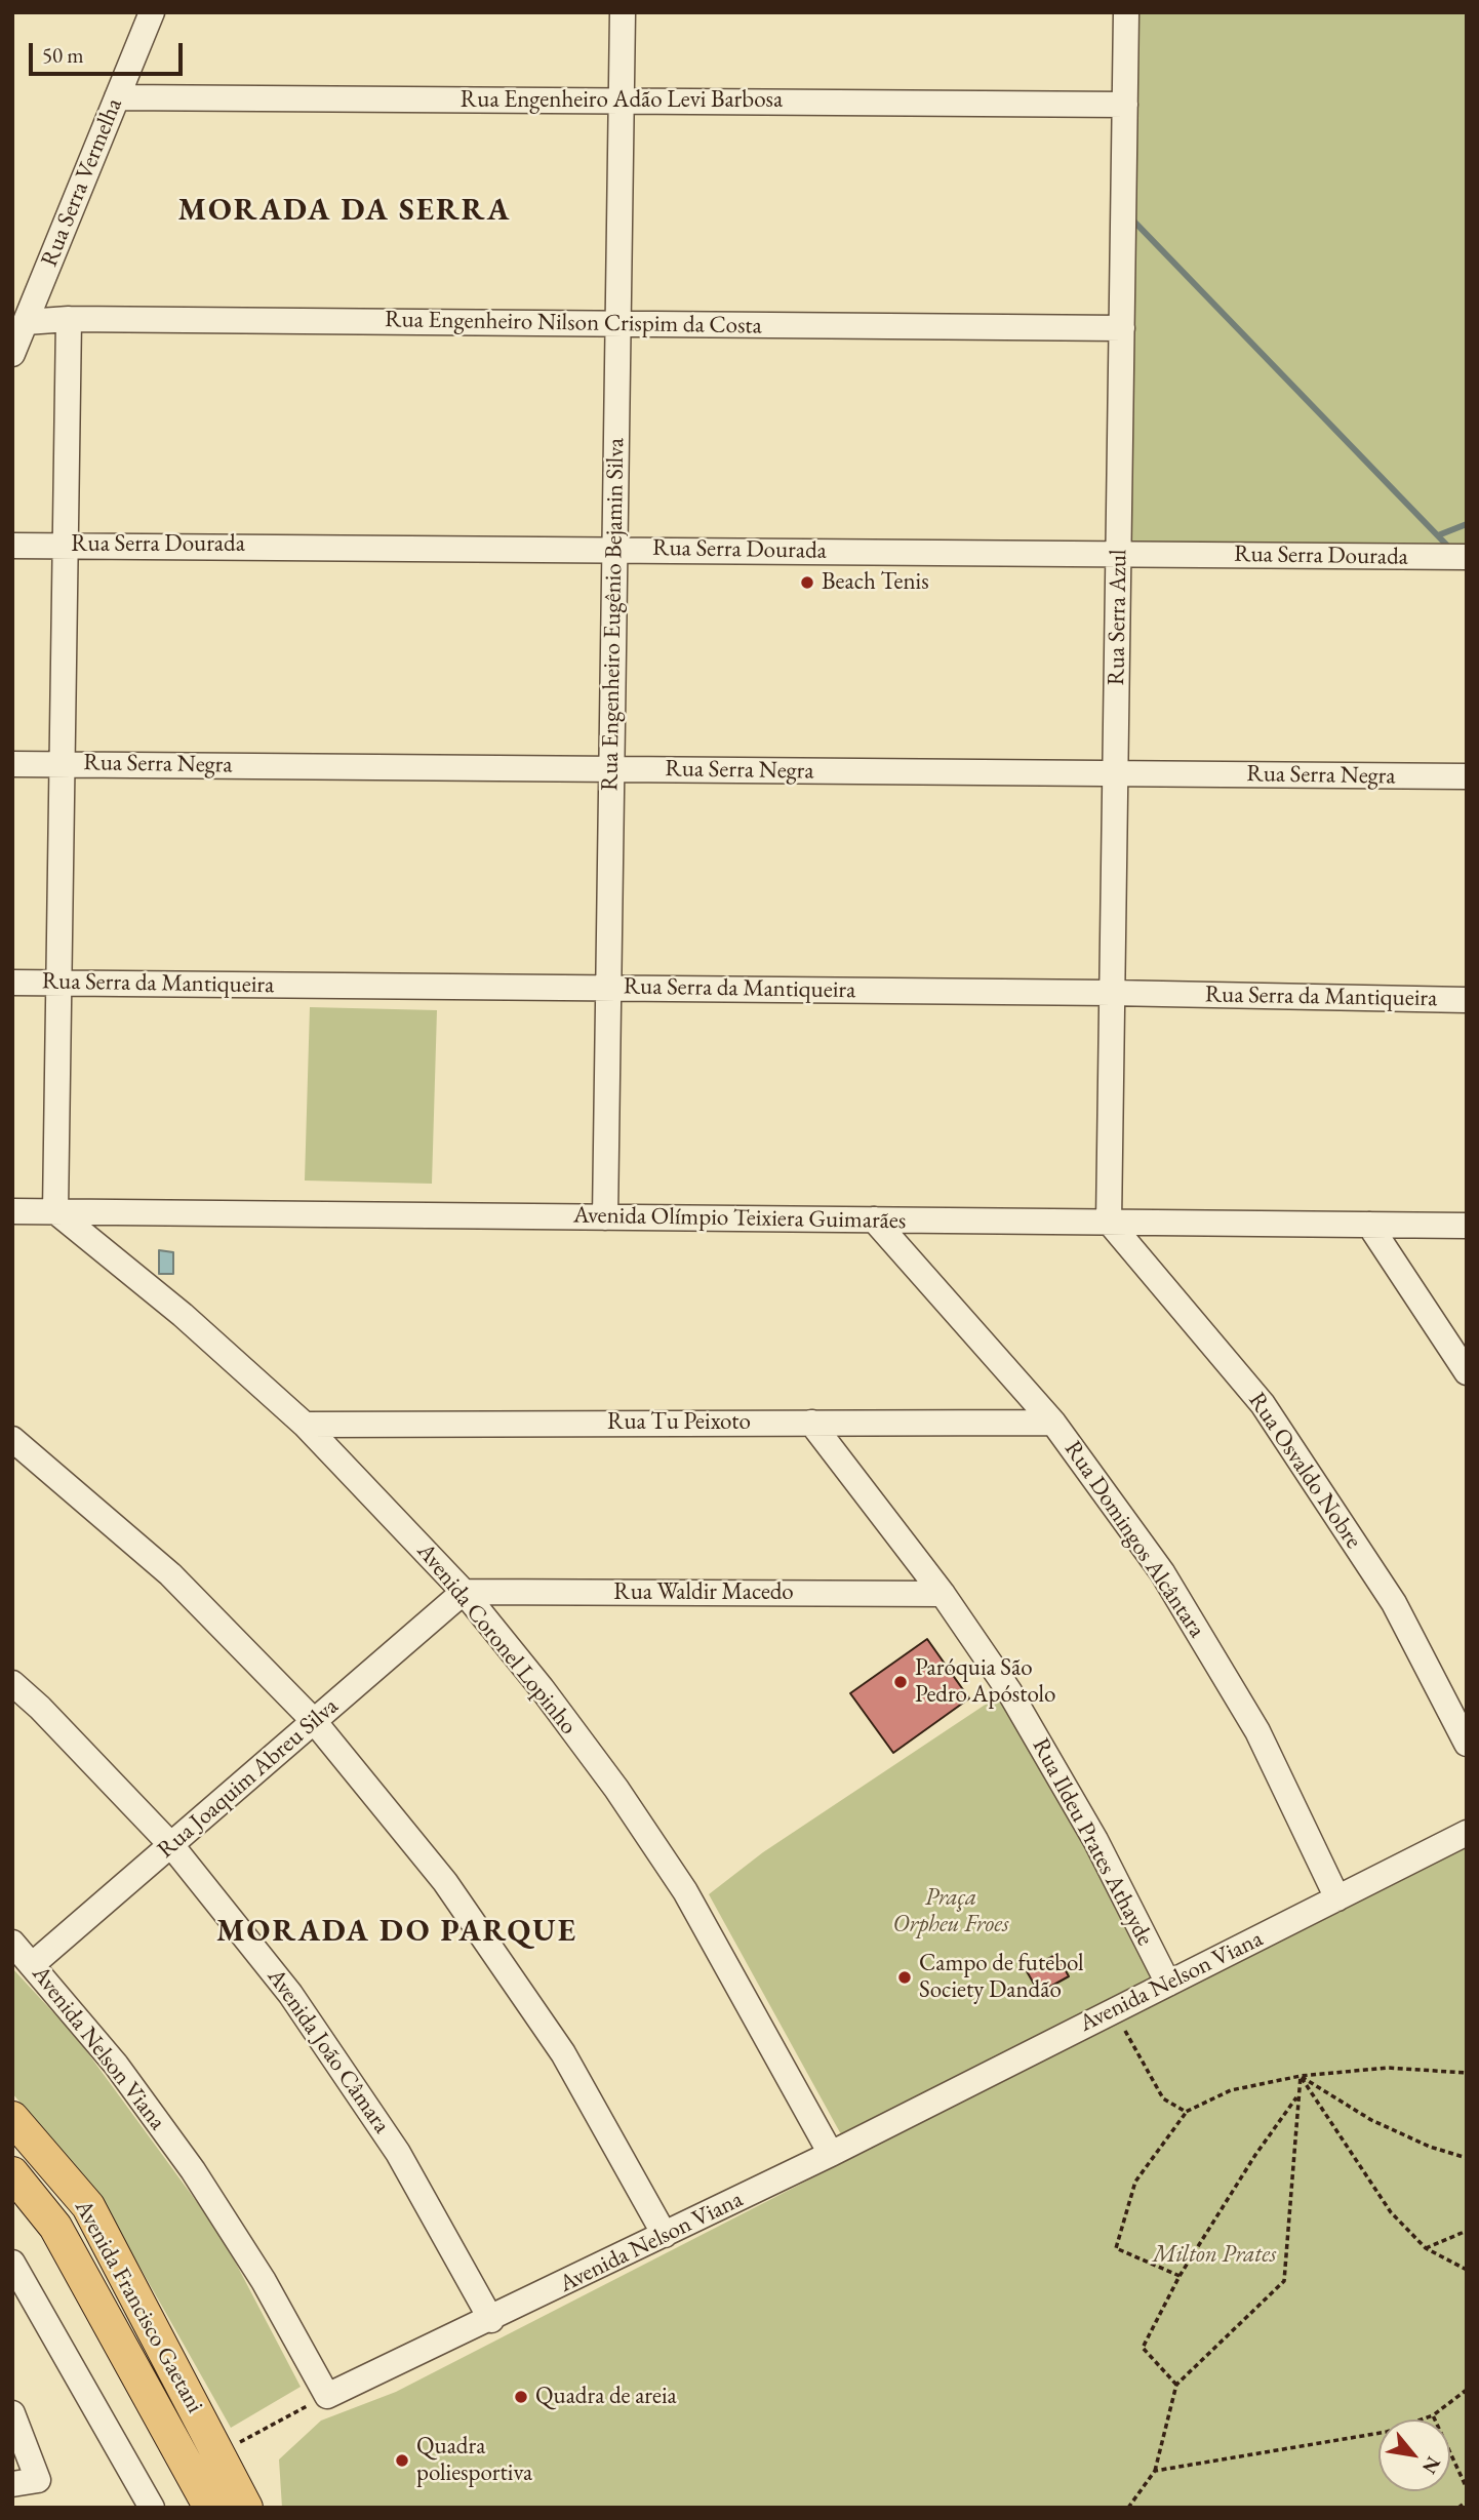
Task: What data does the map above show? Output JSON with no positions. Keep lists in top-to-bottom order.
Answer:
{
  "streets": {
    "main road": ["Avenida Francisco Gaetani"],
    "street": [
      "Rua Engenheiro Adão Levi Barbosa",
      "Rua Serra Vermelha",
      "Rua Engenheiro Nilson Crispim da Costa",
      "Rua Serra Dourada",
      "Rua Engenheiro Eugênio Bejamin Silva",
      "Rua Serra Azul",
      "Rua Serra Negra",
      "Rua Serra da Mantiqueira",
      "Avenida Olímpio Teixiera Guimarães",
      "Rua Tu Peixoto",
      "Rua Osvaldo Nobre",
      "Rua Domingos Alcântara",
      "Rua Waldir Macedo",
      "Avenida Coronel Lopinho",
      "Rua Joaquim Abreu Silva",
      "Rua Ildeu Prates Athayde",
      "Avenida Nelson Viana",
      "Avenida João Câmara"
    ]
  },
  "crossings": [
    ["Rua Engenheiro Adão Levi Barbosa", "Rua Serra Vermelha"],
    ["Rua Engenheiro Adão Levi Barbosa", "Rua Engenheiro Eugênio Bejamin Silva"],
    ["Rua Engenheiro Adão Levi Barbosa", "Rua Serra Azul"],
    ["Rua Serra Vermelha", "Rua Engenheiro Nilson Crispim da Costa"],
    ["Rua Engenheiro Nilson Crispim da Costa", "Rua Engenheiro Eugênio Bejamin Silva"],
    ["Rua Engenheiro Nilson Crispim da Costa", "Rua Serra Azul"],
    ["Rua Serra Dourada", "Rua Engenheiro Eugênio Bejamin Silva"],
    ["Rua Serra Dourada", "Rua Serra Azul"],
    ["Rua Engenheiro Eugênio Bejamin Silva", "Rua Serra Negra"],
    ["Rua Engenheiro Eugênio Bejamin Silva", "Rua Serra da Mantiqueira"],
    ["Rua Engenheiro Eugênio Bejamin Silva", "Avenida Olímpio Teixiera Guimarães"],
    ["Rua Serra Azul", "Rua Serra Negra"],
    ["Rua Serra Azul", "Rua Serra da Mantiqueira"],
    ["Rua Serra Azul", "Avenida Olímpio Teixiera Guimarães"],
    ["Rua Serra Azul", "Rua Osvaldo Nobre"],
    ["Avenida Olímpio Teixiera Guimarães", "Rua Osvaldo Nobre"],
    ["Avenida Olímpio Teixiera Guimarães", "Rua Domingos Alcântara"],
    ["Avenida Olímpio Teixiera Guimarães", "Avenida Coronel Lopinho"],
    ["Rua Tu Peixoto", "Rua Domingos Alcântara"],
    ["Rua Tu Peixoto", "Avenida Coronel Lopinho"],
    ["Rua Tu Peixoto", "Rua Ildeu Prates Athayde"],
    ["Rua Domingos Alcântara", "Avenida Nelson Viana"],
    ["Rua Waldir Macedo", "Avenida Coronel Lopinho"],
    ["Rua Waldir Macedo", "Rua Joaquim Abreu Silva"],
    ["Rua Waldir Macedo", "Rua Ildeu Prates Athayde"],
    ["Avenida Coronel Lopinho", "Rua Joaquim Abreu Silva"],
    ["Avenida Coronel Lopinho", "Avenida Nelson Viana"],
    ["Rua Joaquim Abreu Silva", "Avenida Nelson Viana"],
    ["Rua Joaquim Abreu Silva", "Avenida João Câmara"],
    ["Rua Ildeu Prates Athayde", "Avenida Nelson Viana"],
    ["Avenida Nelson Viana", "Avenida João Câmara"]
  ],
  "districts": ["MORADA DA SERRA", "MORADA DO PARQUE"],
  "parks": ["Praça Orpheu Froes", "Milton Prates"],
  "places": [
    "Beach Tenis",
    "Paróquia São Pedro Apóstolo",
    "Campo de futebol Society Dandão",
    "Quadra de areia",
    "Quadra poliesportiva"
  ],
  "scale_bar": "50 m",
  "north": "bottom right"
}
